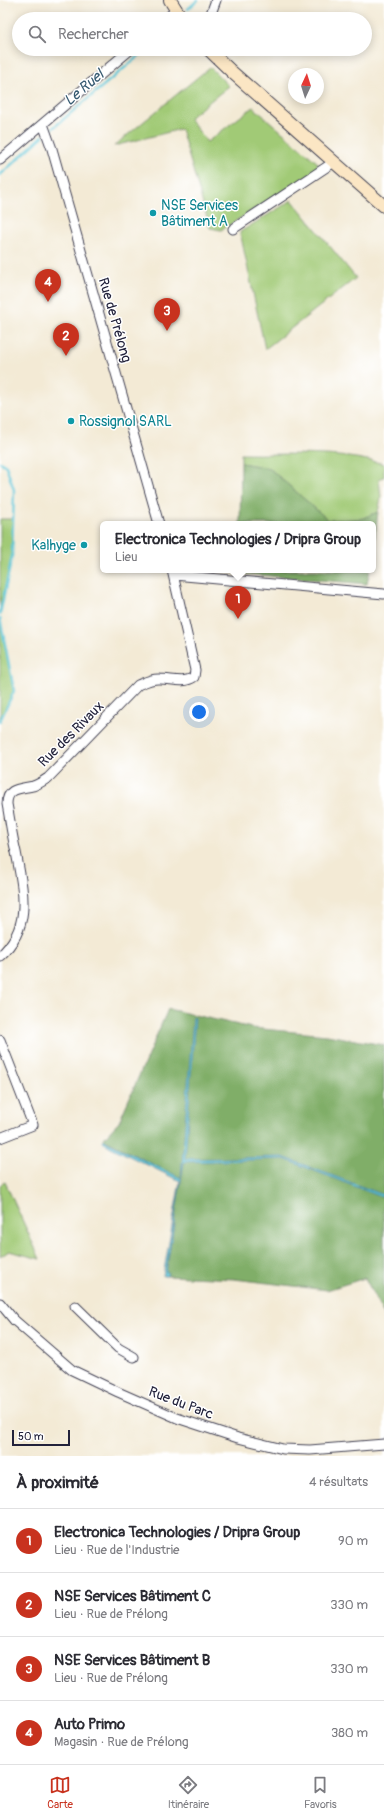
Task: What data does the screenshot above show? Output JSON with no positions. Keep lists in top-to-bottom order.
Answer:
{
  "streets": {
    "street": ["Rue de Prélong", "Rue des Rivaux", "Rue du Parc"]
  },
  "water": ["Le Ruel"],
  "places": ["NSE Services Bâtiment A", "Rossignol SARL", "Kalhyge"],
  "scale_bar": "50 m",
  "north": "top",
  "page": {
    "search": "Rechercher",
    "pins": [
      "4",
      "3",
      "2",
      "1"
    ],
    "popup": ["Electronica Technologies / Dripra Group", "Lieu"],
    "scale": "50 m",
    "heading": ["À proximité", "4 résultats"],
    "list": [
      {
        "mark": "1",
        "name": "Electronica Technologies / Dripra Group",
        "note": "Lieu · Rue de l'Industrie",
        "value": "90 m"
      },
      {
        "mark": "2",
        "name": "NSE Services Bâtiment C",
        "note": "Lieu · Rue de Prélong",
        "value": "330 m"
      },
      {
        "mark": "3",
        "name": "NSE Services Bâtiment B",
        "note": "Lieu · Rue de Prélong",
        "value": "330 m"
      },
      {
        "mark": "4",
        "name": "Auto Primo",
        "note": "Magasin · Rue de Prélong",
        "value": "380 m"
      }
    ],
    "nav": ["Carte", "Itinéraire", "Favoris"]
  }
}
